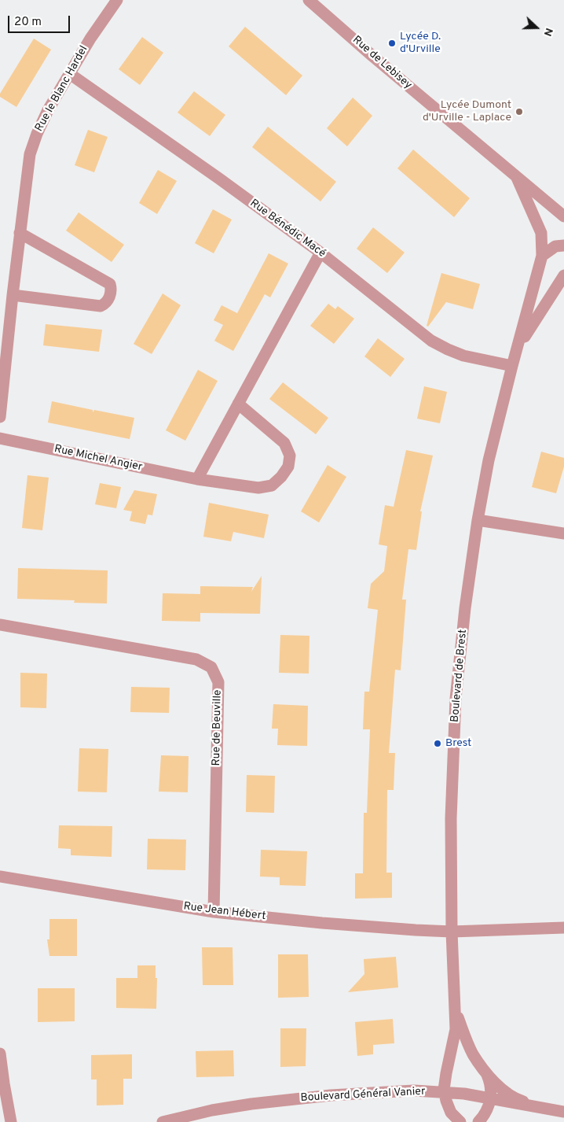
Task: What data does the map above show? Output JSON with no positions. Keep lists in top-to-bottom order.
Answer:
{
  "streets": {
    "street": [
      "Rue de Lebisey",
      "Rue le Blanc Hardel",
      "Rue Bénédic Macé",
      "Rue Michel Angier",
      "Boulevard de Brest",
      "Rue de Beuville",
      "Rue Jean Hébert",
      "Boulevard Général Vanier"
    ]
  },
  "crossings": [
    ["Rue de Lebisey", "Boulevard de Brest"],
    ["Rue le Blanc Hardel", "Rue Bénédic Macé"],
    ["Rue Bénédic Macé", "Boulevard de Brest"],
    ["Boulevard de Brest", "Rue Jean Hébert"],
    ["Rue de Beuville", "Rue Jean Hébert"]
  ],
  "places": ["Lycée D. d'Urville", "Lycée Dumont d'Urville - Laplace", "Brest"],
  "scale_bar": "20 m",
  "north": "right"
}
